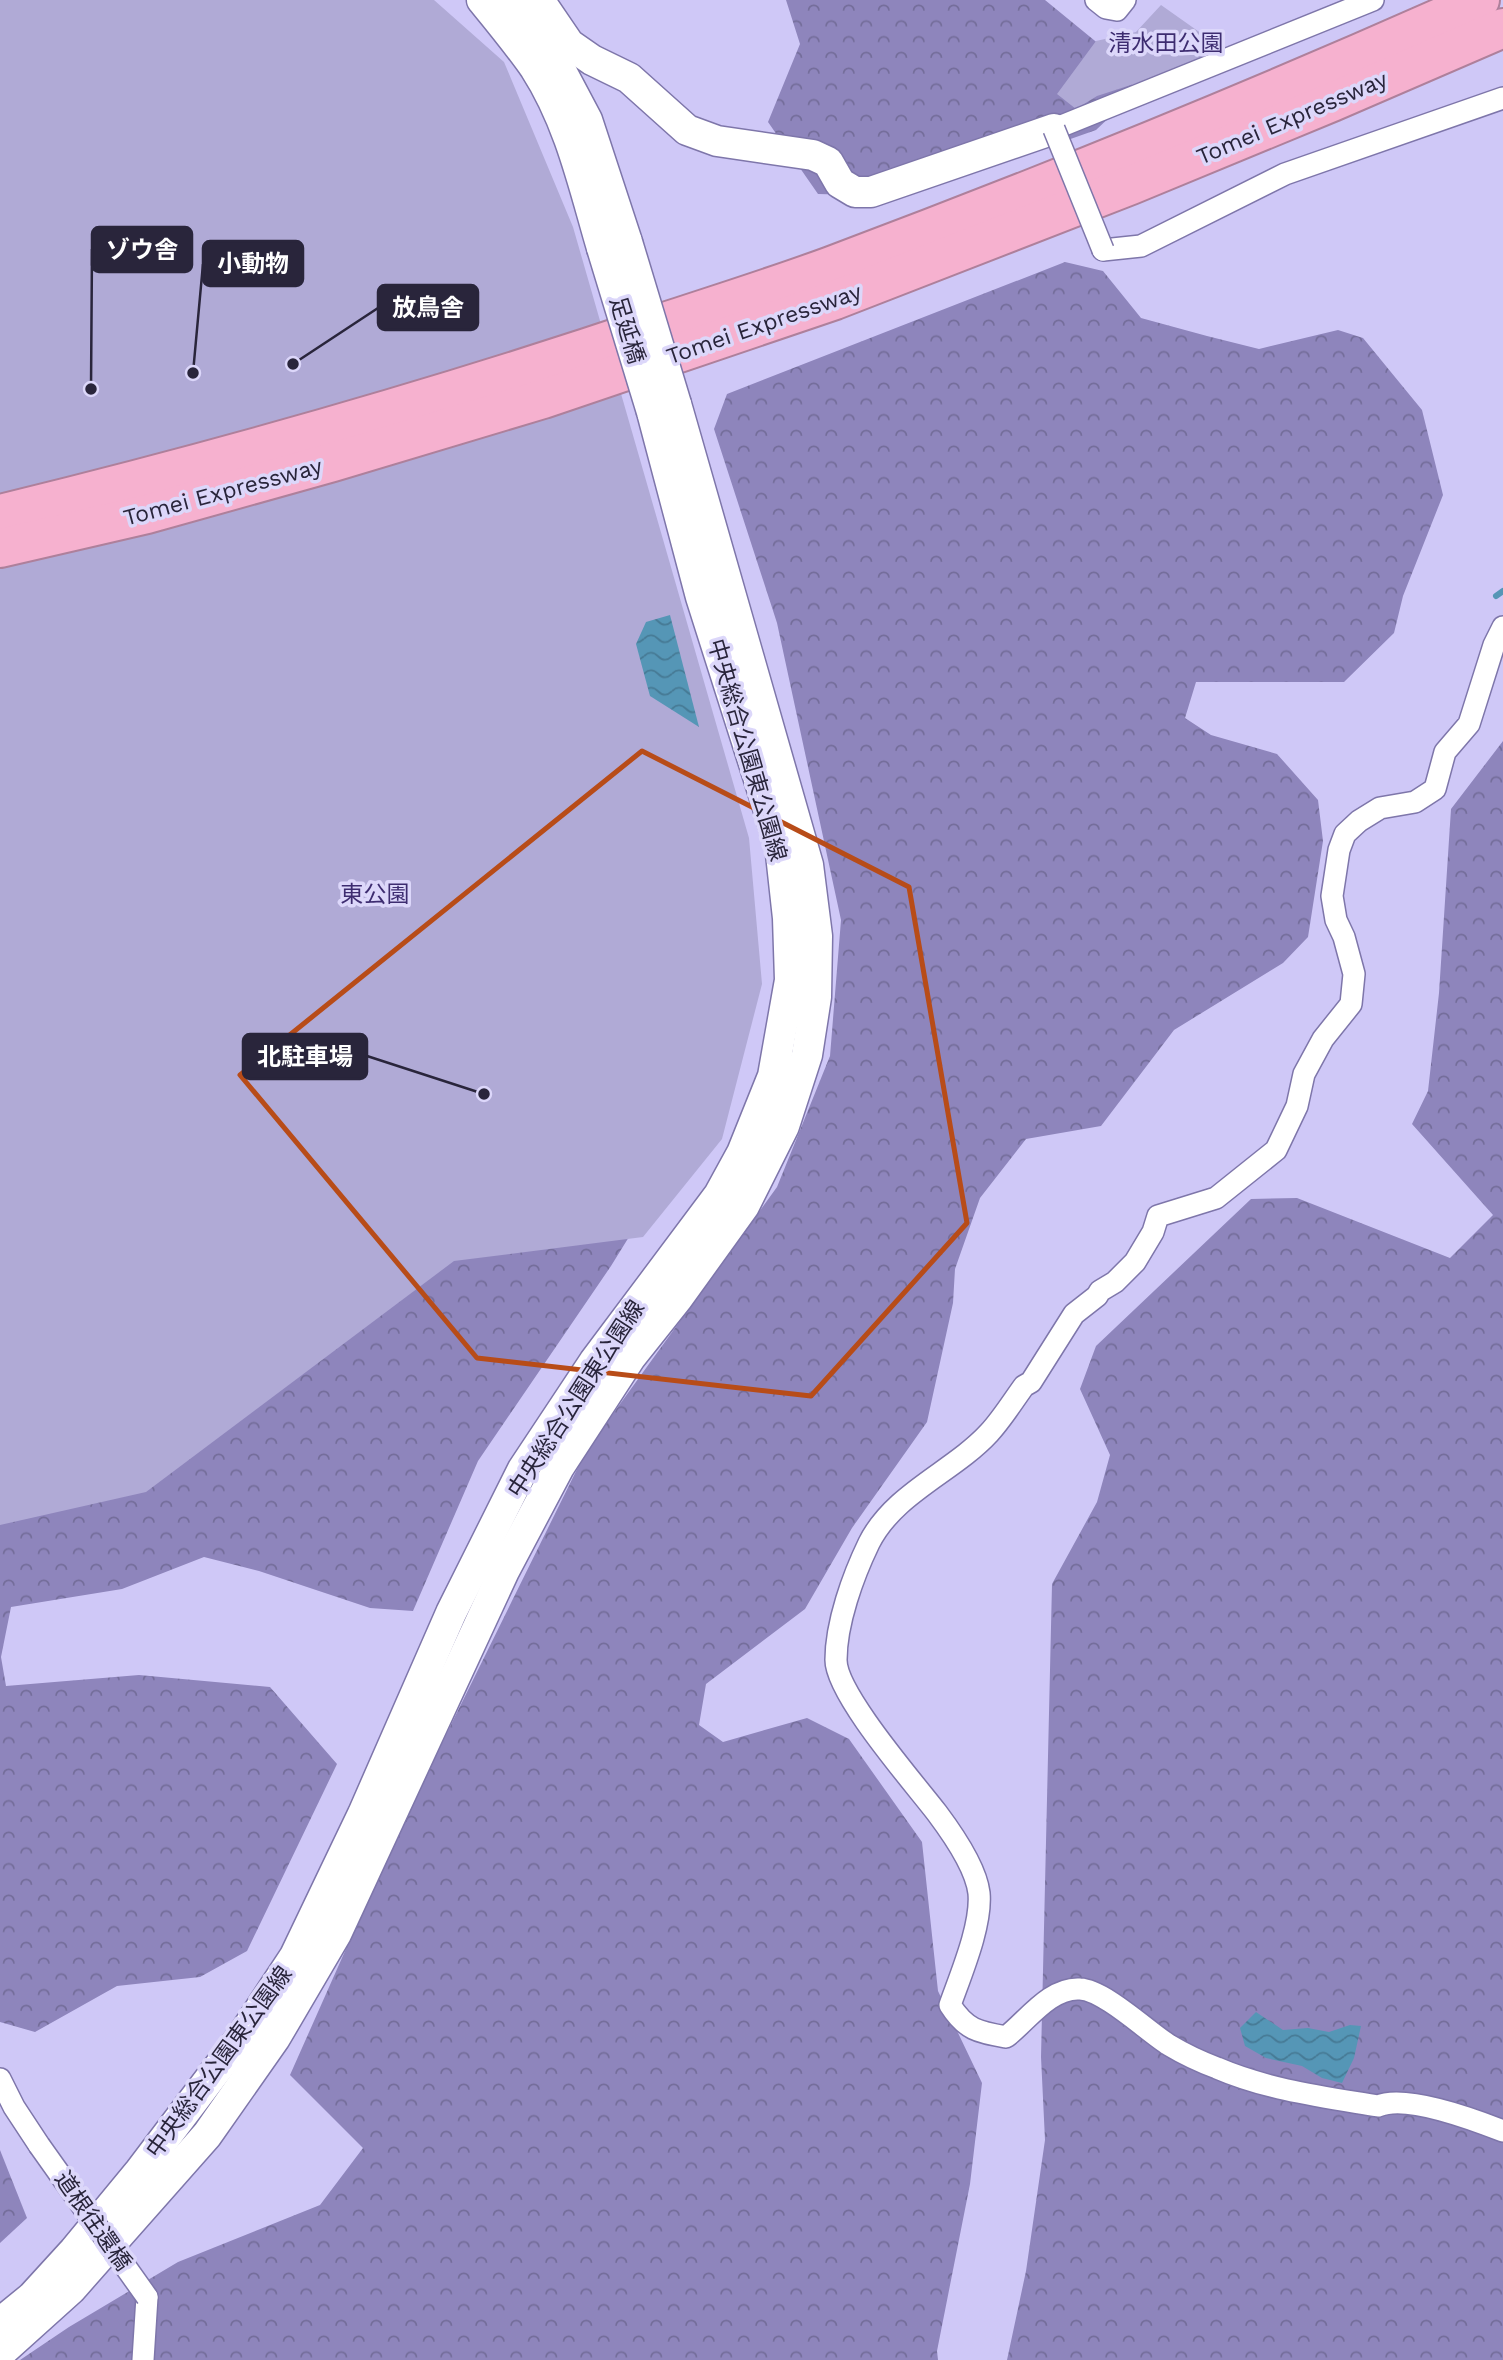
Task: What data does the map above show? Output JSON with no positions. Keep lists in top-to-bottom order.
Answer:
{
  "streets": {
    "highway": ["Tomei Expressway"],
    "street": ["足延橋", "中央総合公園東公園線", "道根往還橋"]
  },
  "crossings": [
    ["足延橋", "中央総合公園東公園線"]
  ],
  "parks": ["清水田公園", "東公園"],
  "places": [
    "放鳥舎",
    "小動物",
    "ゾウ舎",
    "北駐車場"
  ]
}
